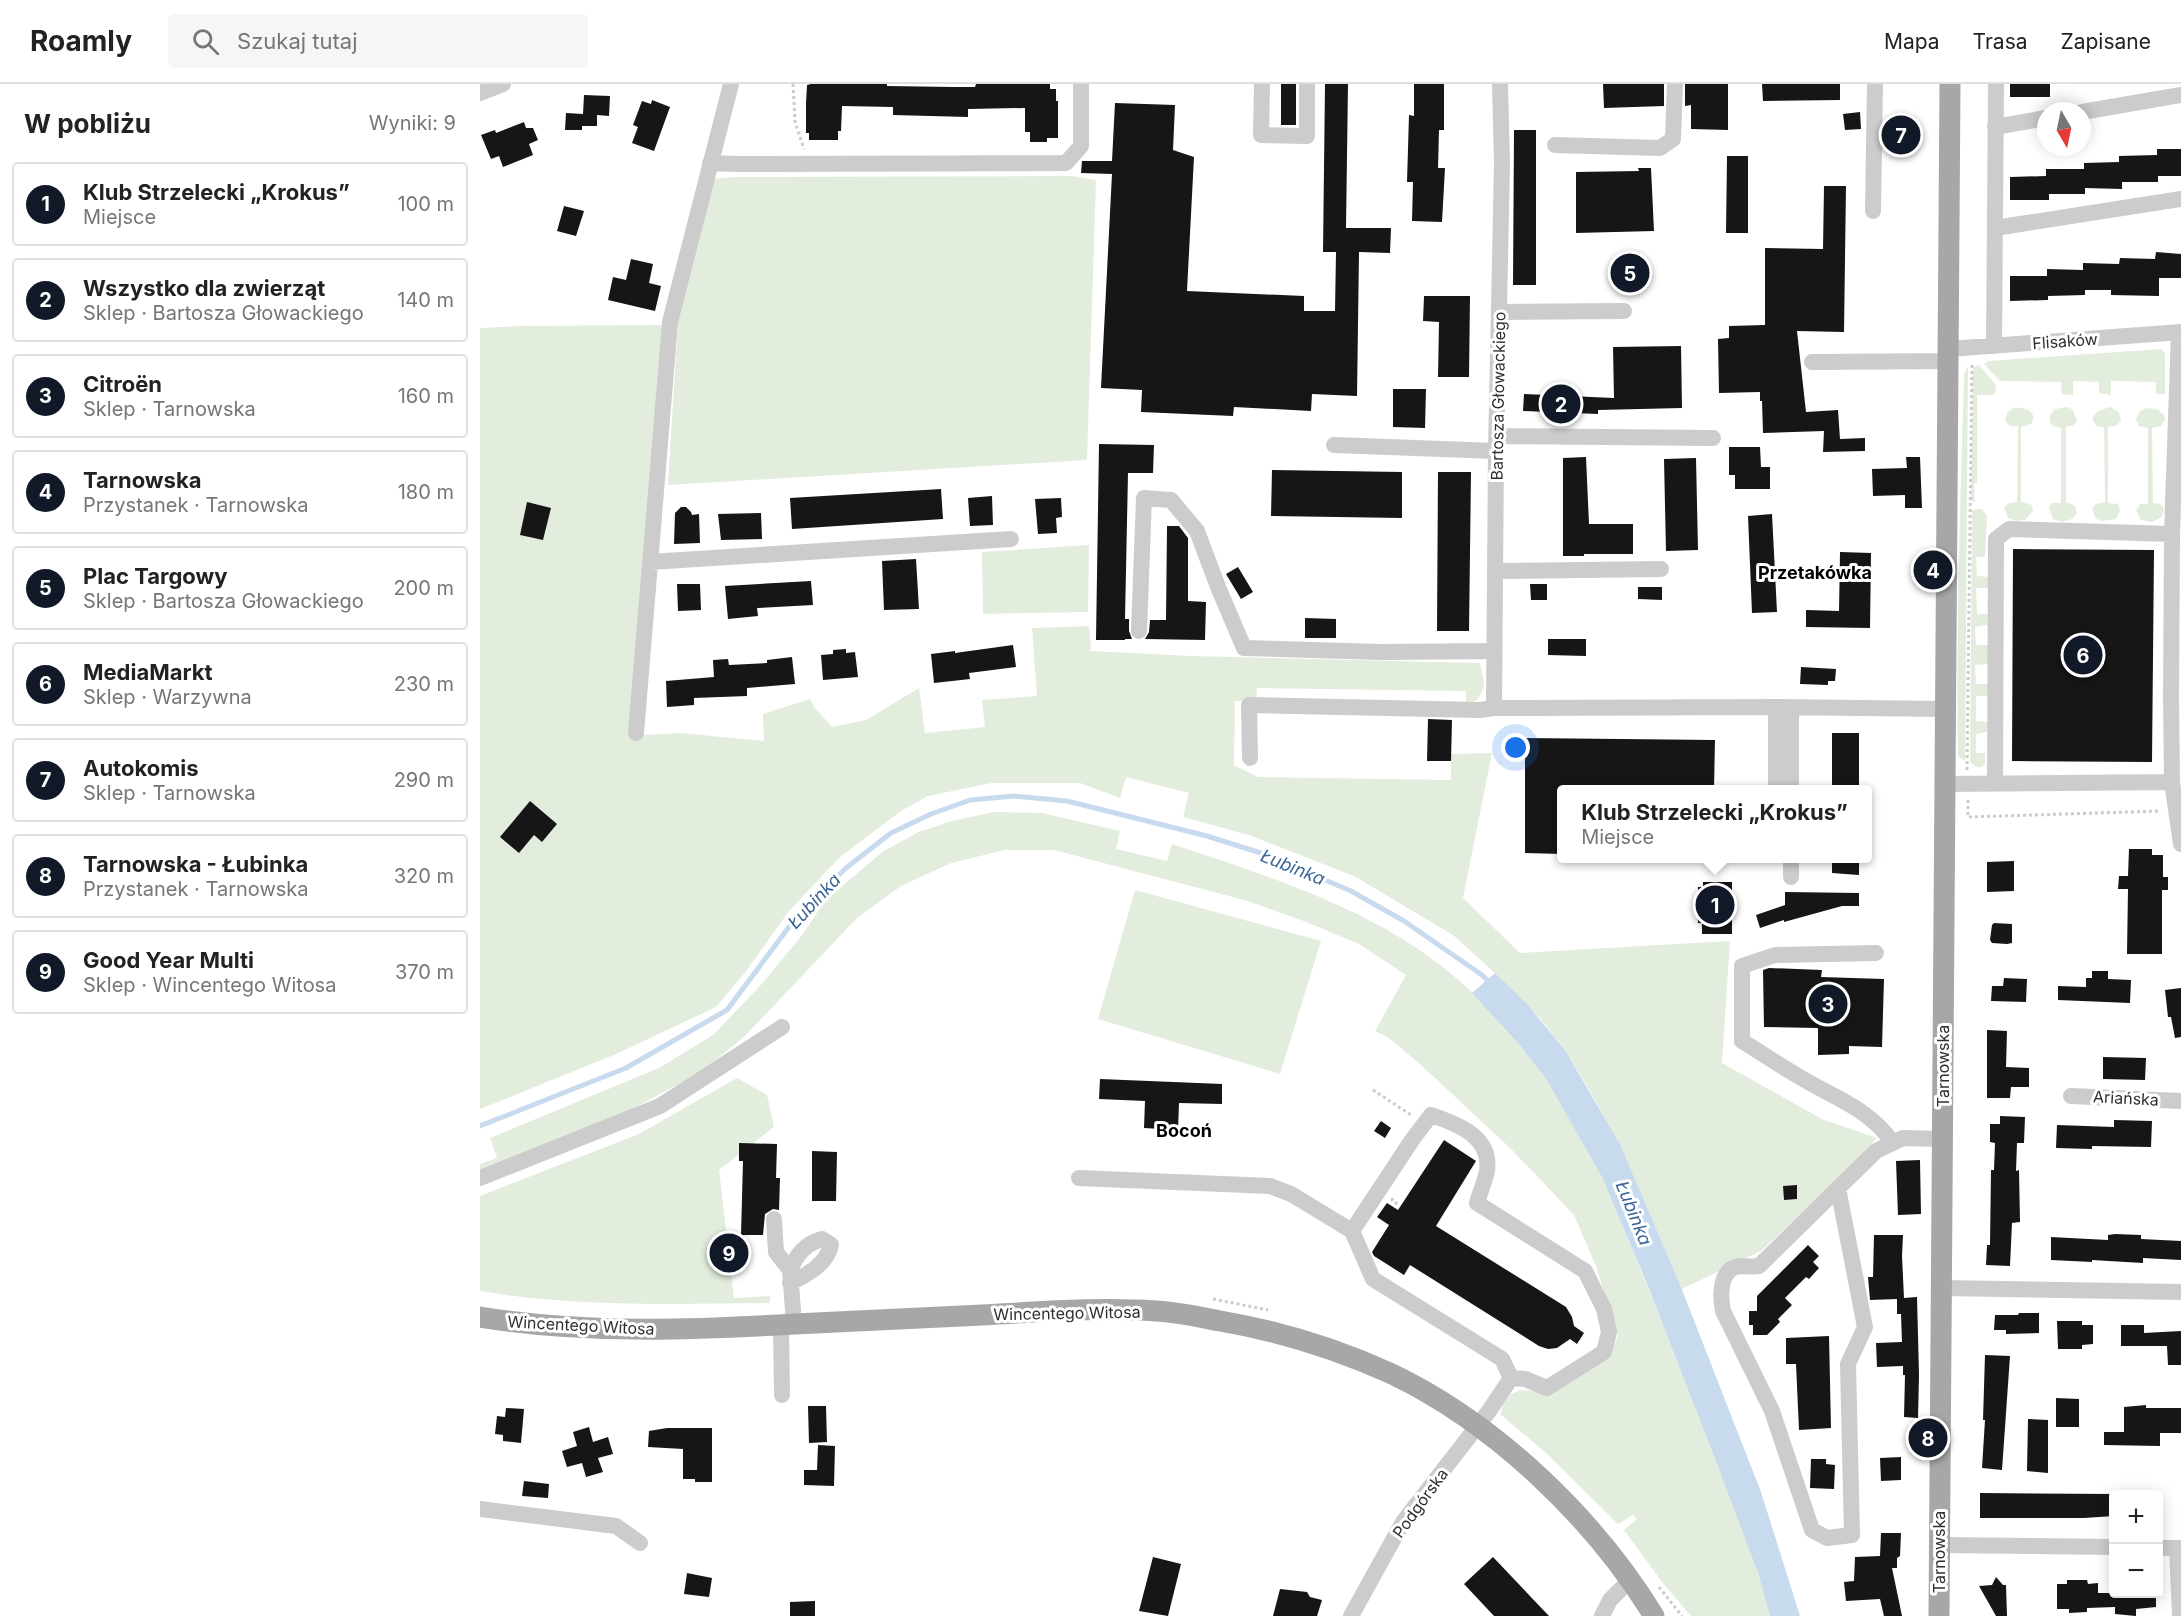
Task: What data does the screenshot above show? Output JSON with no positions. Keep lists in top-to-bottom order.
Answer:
{
  "streets": {
    "main road": ["Tarnowska", "Wincentego Witosa"],
    "street": [
      "Flisaków",
      "Bartosza Głowackiego",
      "Ariańska",
      "Podgórska"
    ]
  },
  "crossings": [
    ["Flisaków", "Tarnowska"],
    ["Wincentego Witosa", "Podgórska"]
  ],
  "districts": ["Przetakówka", "Bocoń"],
  "water": ["Łubinka"],
  "north": "bottom",
  "page": {
    "header": "Roamly",
    "search": "Szukaj tutaj",
    "nav": ["Mapa", "Trasa", "Zapisane"],
    "heading": ["W pobliżu", "Wyniki: 9"],
    "pins": [
      "7",
      "5",
      "2",
      "4",
      "6",
      "1",
      "3",
      "9",
      "8"
    ],
    "list": [
      {
        "mark": "1",
        "name": "Klub Strzelecki „Krokus”",
        "note": "Miejsce",
        "value": "100 m"
      },
      {
        "mark": "2",
        "name": "Wszystko dla zwierząt",
        "note": "Sklep · Bartosza Głowackiego",
        "value": "140 m"
      },
      {
        "mark": "3",
        "name": "Citroën",
        "note": "Sklep · Tarnowska",
        "value": "160 m"
      },
      {
        "mark": "4",
        "name": "Tarnowska",
        "note": "Przystanek · Tarnowska",
        "value": "180 m"
      },
      {
        "mark": "5",
        "name": "Plac Targowy",
        "note": "Sklep · Bartosza Głowackiego",
        "value": "200 m"
      },
      {
        "mark": "6",
        "name": "MediaMarkt",
        "note": "Sklep · Warzywna",
        "value": "230 m"
      },
      {
        "mark": "7",
        "name": "Autokomis",
        "note": "Sklep · Tarnowska",
        "value": "290 m"
      },
      {
        "mark": "8",
        "name": "Tarnowska - Łubinka",
        "note": "Przystanek · Tarnowska",
        "value": "320 m"
      },
      {
        "mark": "9",
        "name": "Good Year Multi",
        "note": "Sklep · Wincentego Witosa",
        "value": "370 m"
      }
    ],
    "popup": ["Klub Strzelecki „Krokus”", "Miejsce"],
    "map_buttons": ["+", "−"]
  }
}
